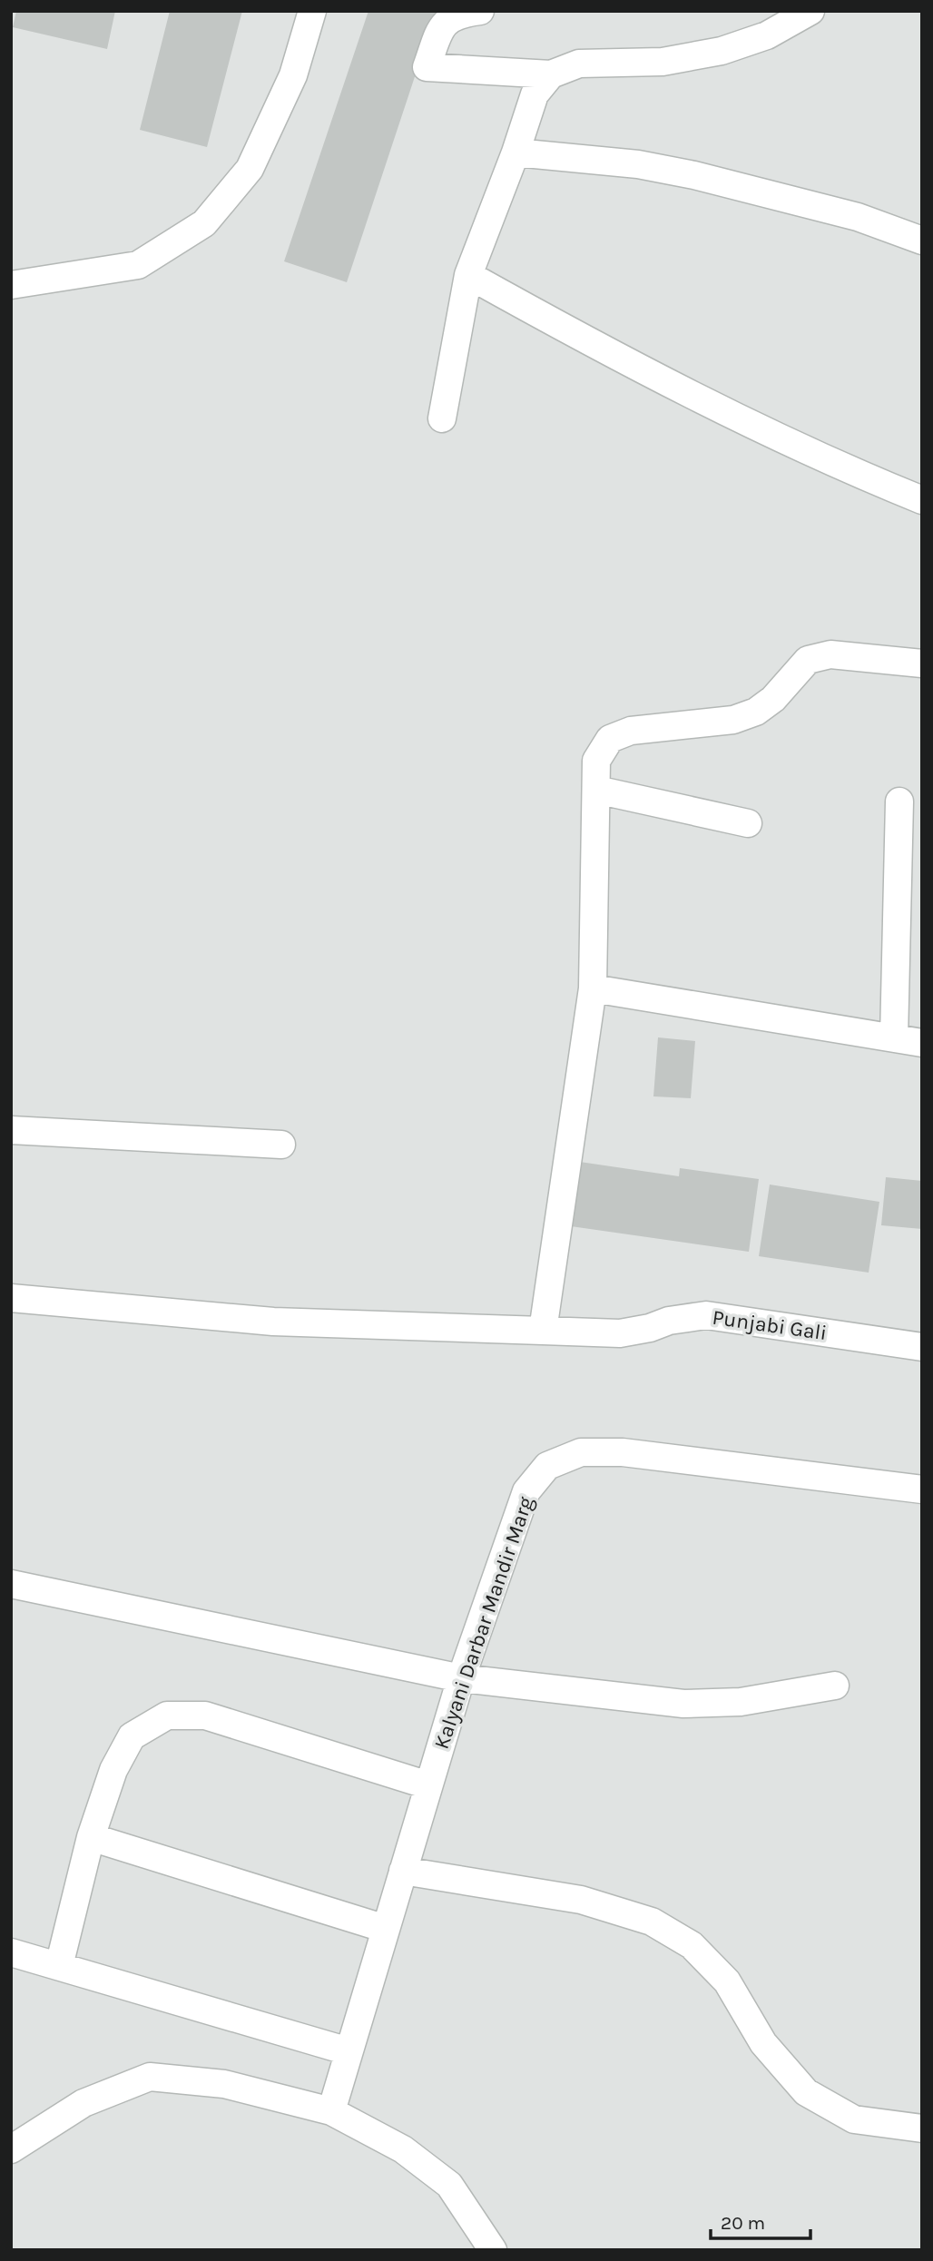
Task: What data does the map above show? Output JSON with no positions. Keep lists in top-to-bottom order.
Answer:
{
  "streets": {
    "street": ["Punjabi Gali", "Kalyani Darbar Mandir Marg"]
  },
  "scale_bar": "20 m"
}
